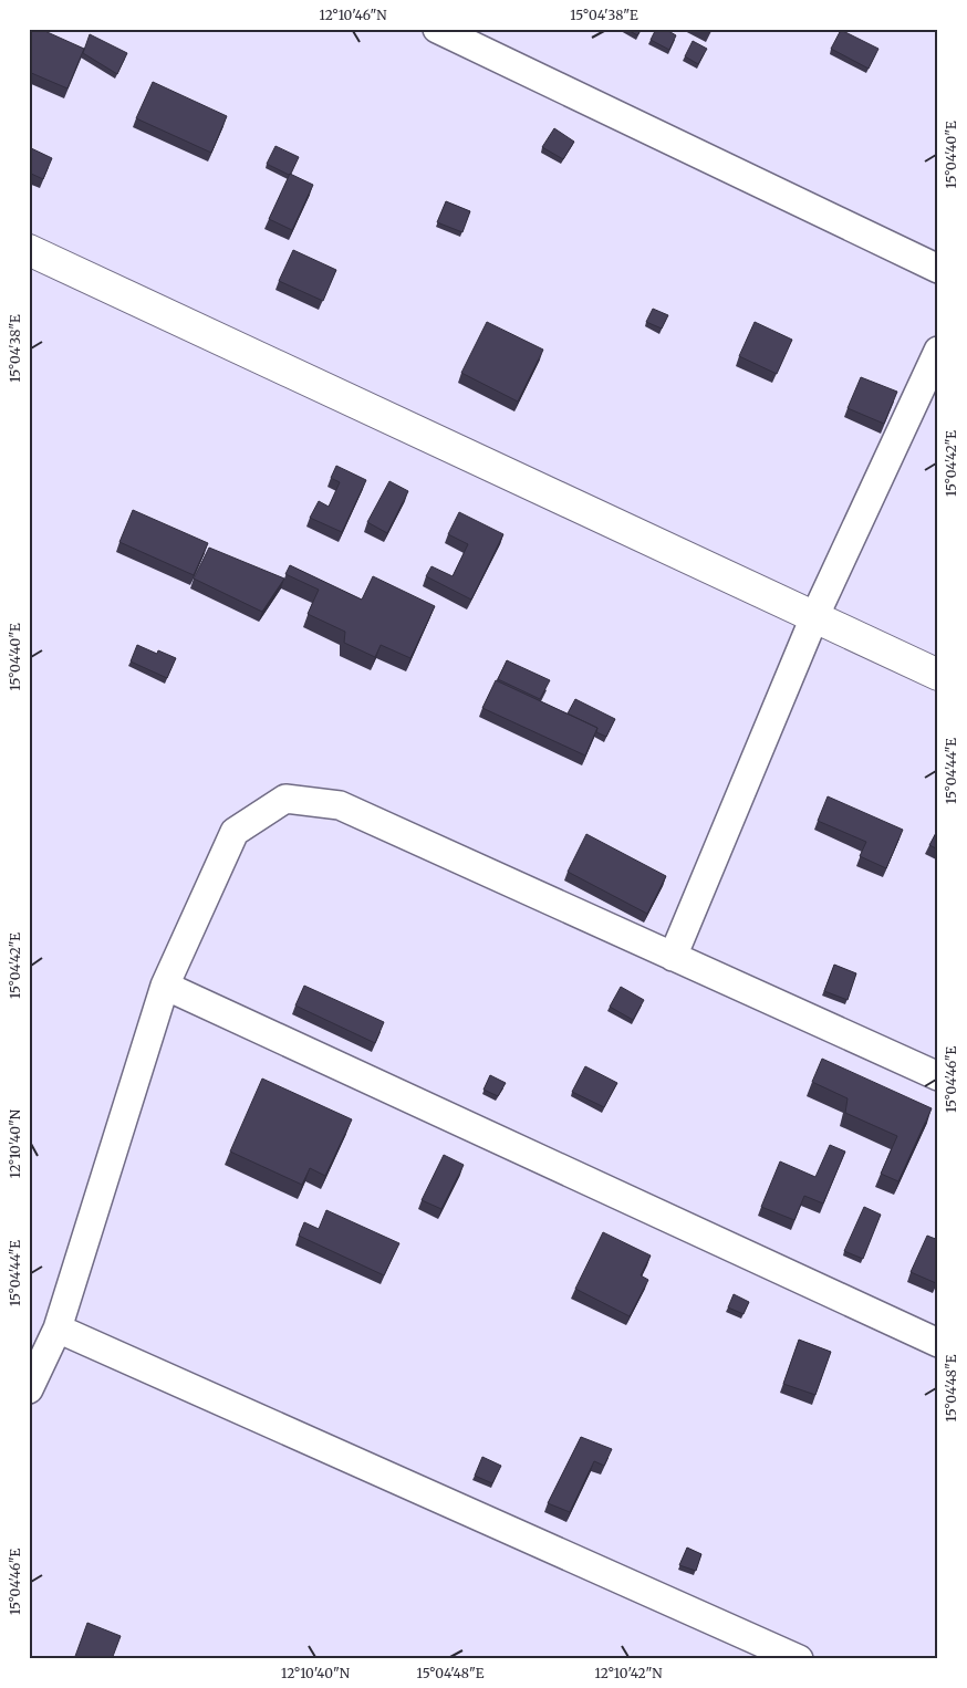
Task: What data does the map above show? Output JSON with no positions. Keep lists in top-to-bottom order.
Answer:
{
  "coordinates": [
    "12°10'46\"N",
    "15°04'38\"E",
    "15°04'40\"E",
    "15°04'42\"E",
    "15°04'44\"E",
    "15°04'46\"E",
    "12°10'40\"N",
    "15°04'48\"E",
    "12°10'42\"N"
  ]
}
